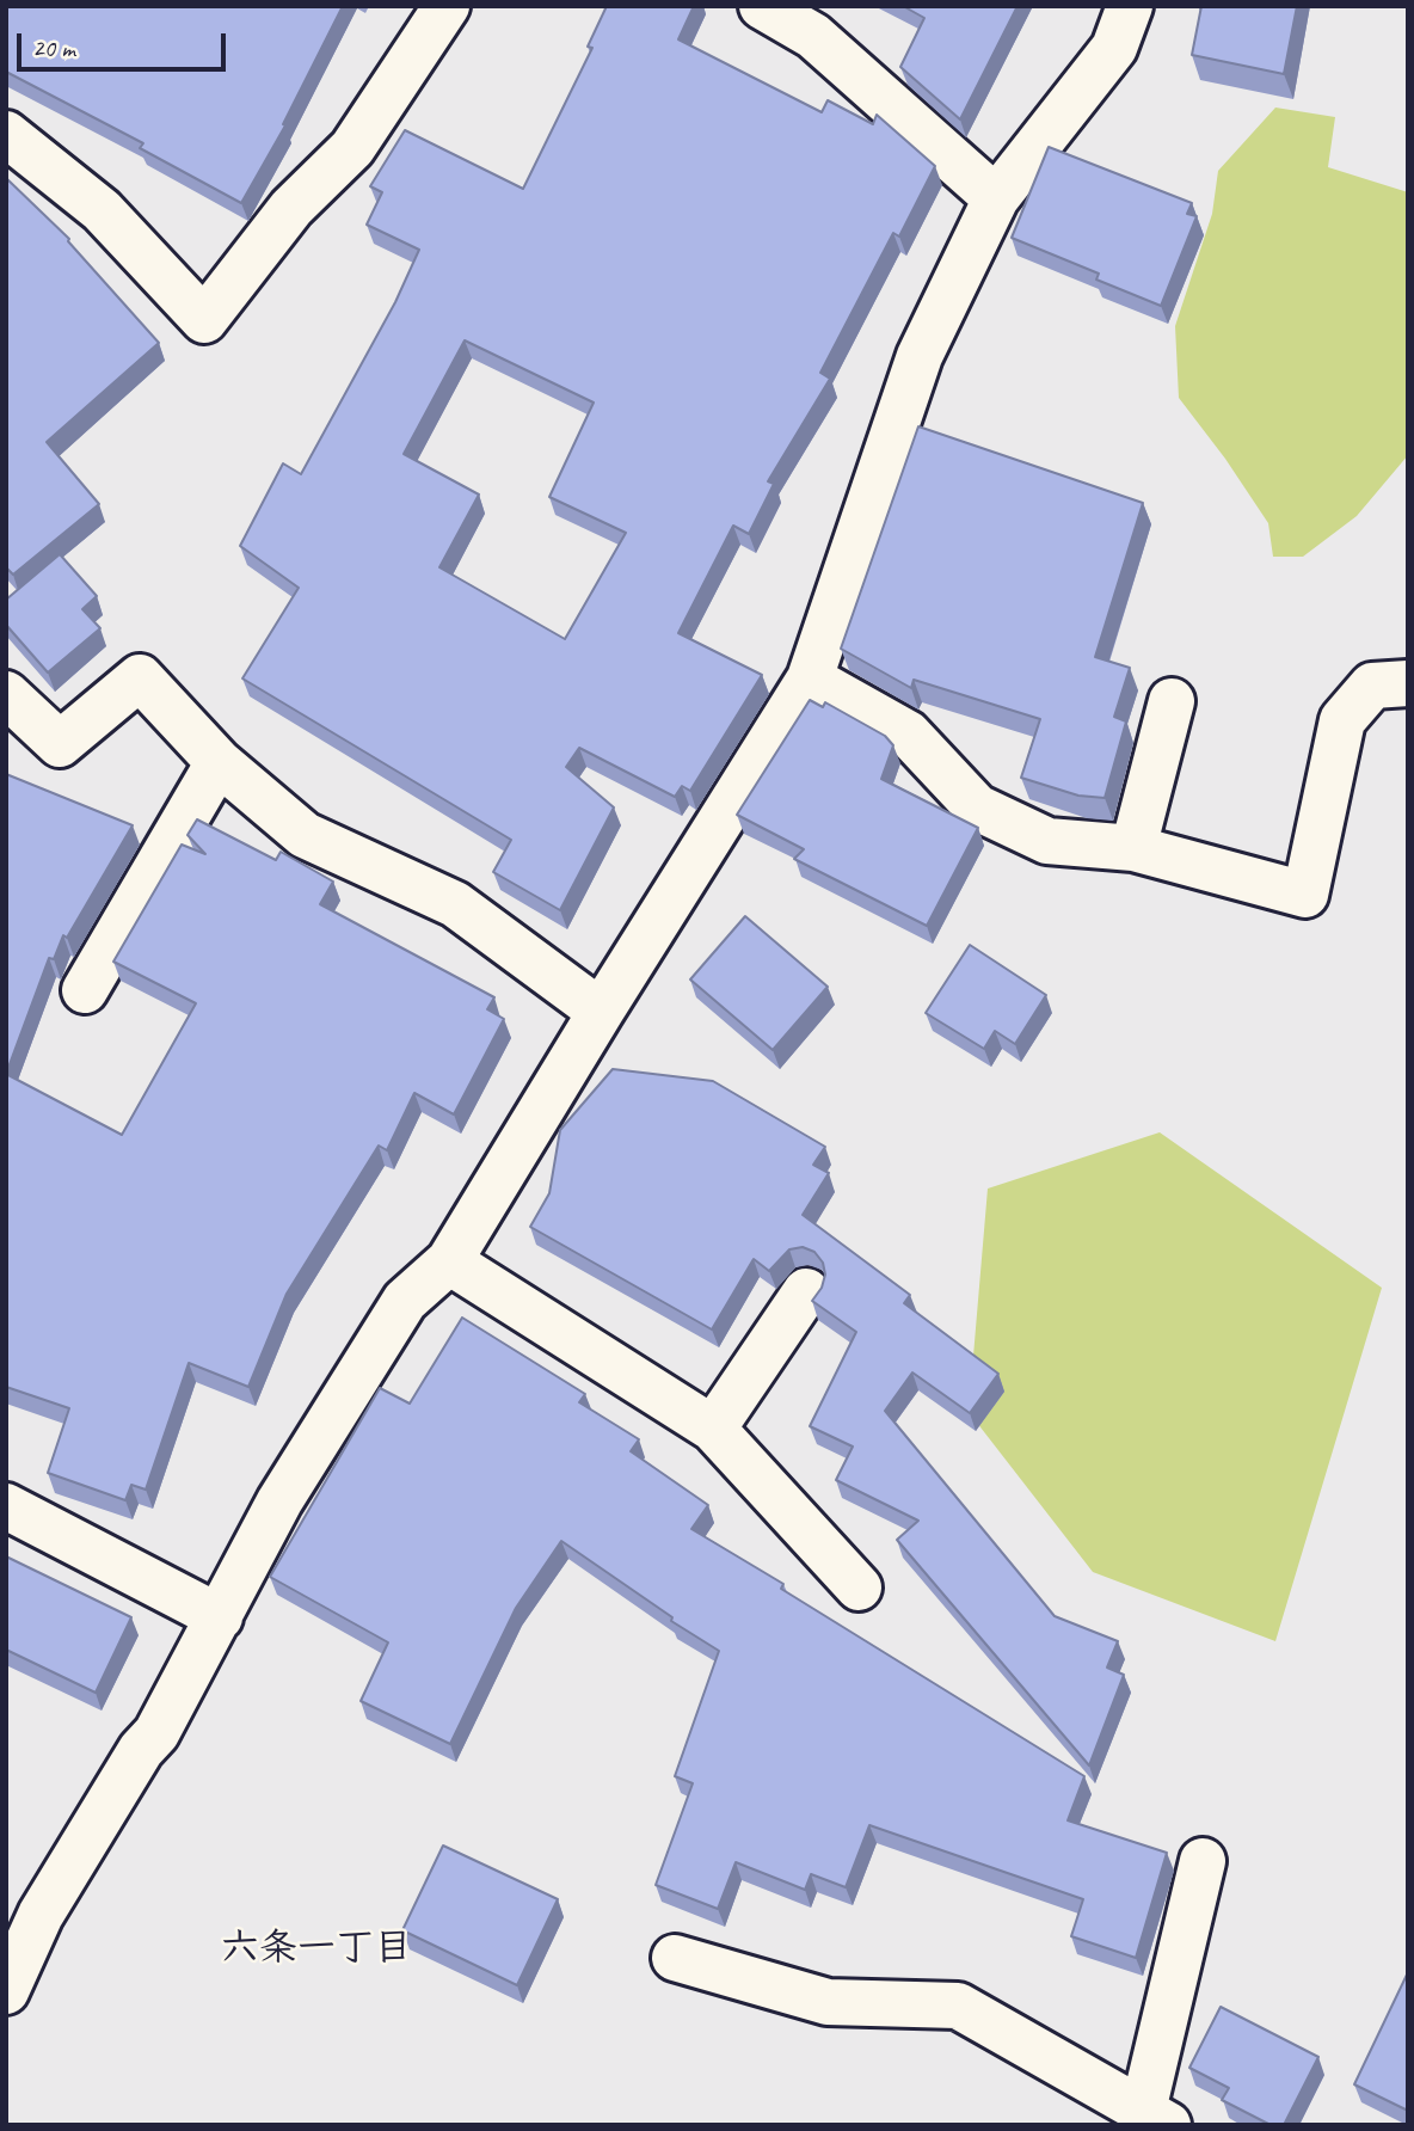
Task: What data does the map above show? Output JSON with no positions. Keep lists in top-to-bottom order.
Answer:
{
  "districts": ["六条一丁目"],
  "scale_bar": "20 m"
}
